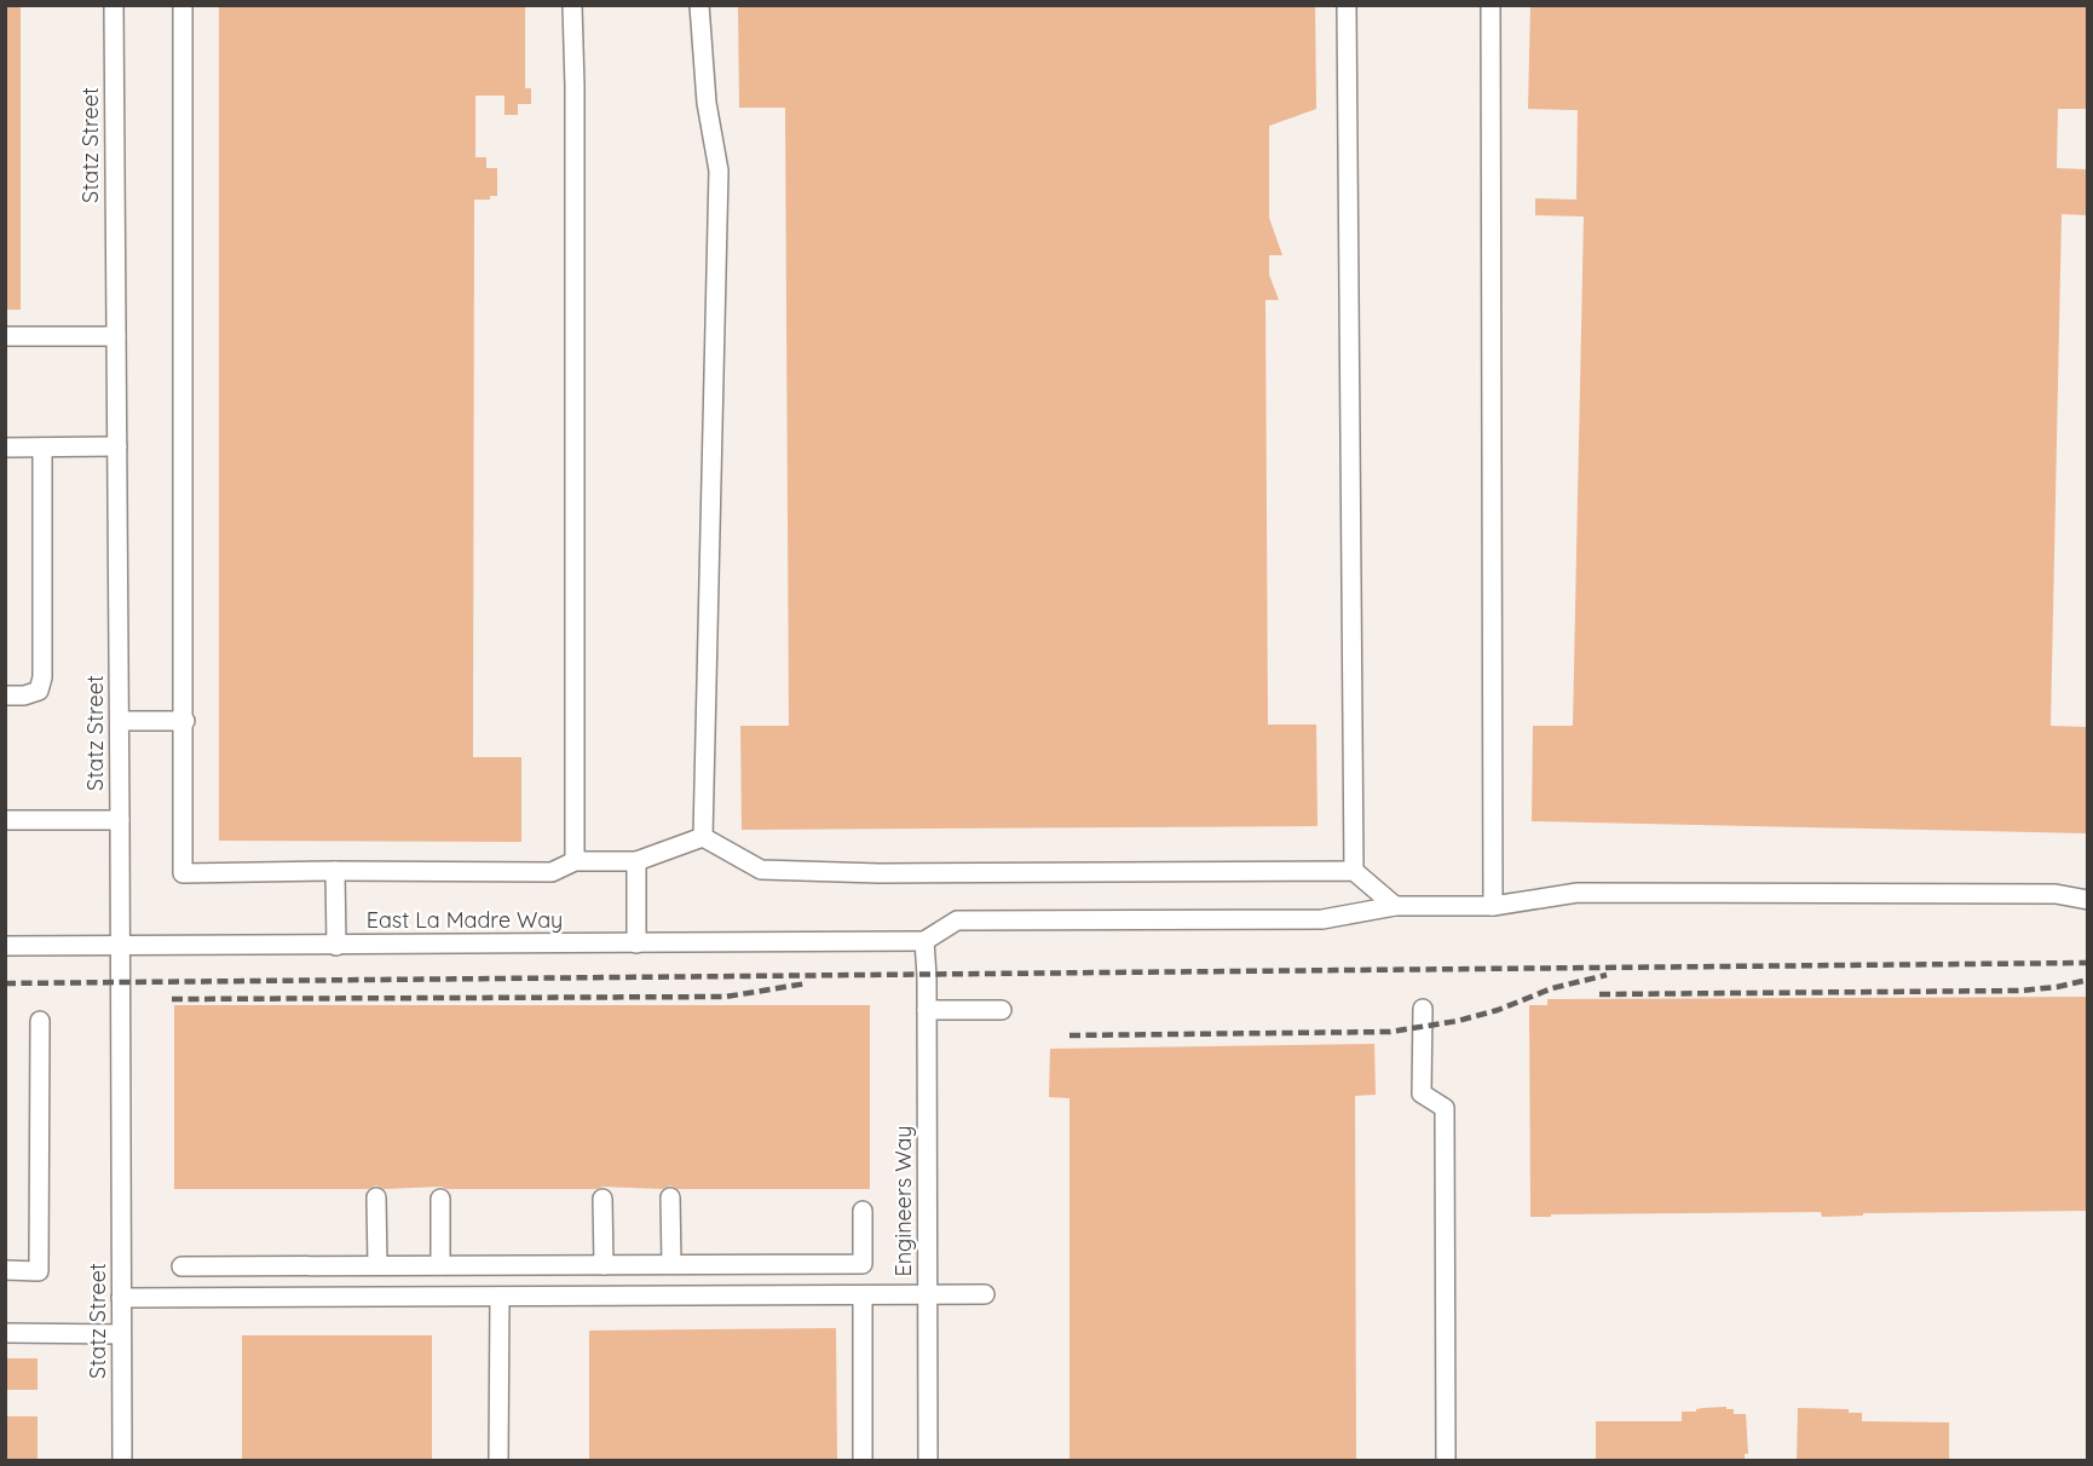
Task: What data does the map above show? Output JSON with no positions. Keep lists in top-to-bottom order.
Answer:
{
  "streets": {
    "street": ["Statz Street", "East La Madre Way", "Engineers Way"]
  },
  "crossings": [
    ["Statz Street", "East La Madre Way"],
    ["East La Madre Way", "Engineers Way"]
  ]
}
